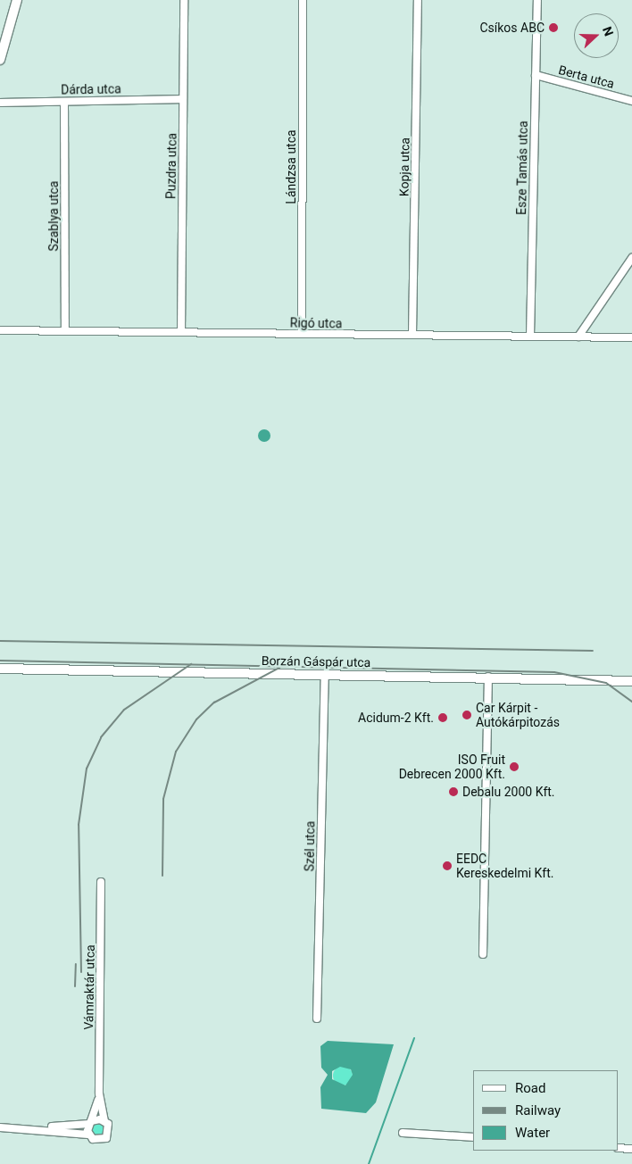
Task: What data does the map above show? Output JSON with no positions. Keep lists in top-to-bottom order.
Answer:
{
  "streets": {
    "street": [
      "Berta utca",
      "Dárda utca",
      "Puzdra utca",
      "Lándzsa utca",
      "Kopja utca",
      "Esze Tamás utca",
      "Szablya utca",
      "Rigó utca",
      "Borzán Gáspár utca",
      "Szél utca",
      "Vámraktár utca"
    ]
  },
  "crossings": [
    ["Berta utca", "Esze Tamás utca"],
    ["Dárda utca", "Puzdra utca"],
    ["Dárda utca", "Szablya utca"],
    ["Puzdra utca", "Rigó utca"],
    ["Lándzsa utca", "Rigó utca"],
    ["Kopja utca", "Rigó utca"],
    ["Esze Tamás utca", "Rigó utca"],
    ["Szablya utca", "Rigó utca"],
    ["Borzán Gáspár utca", "Szél utca"]
  ],
  "places": [
    "Csíkos ABC",
    "Car Kárpit - Autókárpitozás",
    "Acidum-2 Kft.",
    "ISO Fruit Debrecen 2000 Kft.",
    "Debalu 2000 Kft.",
    "EEDC Kereskedelmi Kft."
  ],
  "legend": ["Road", "Railway", "Water"],
  "north": "right"
}
